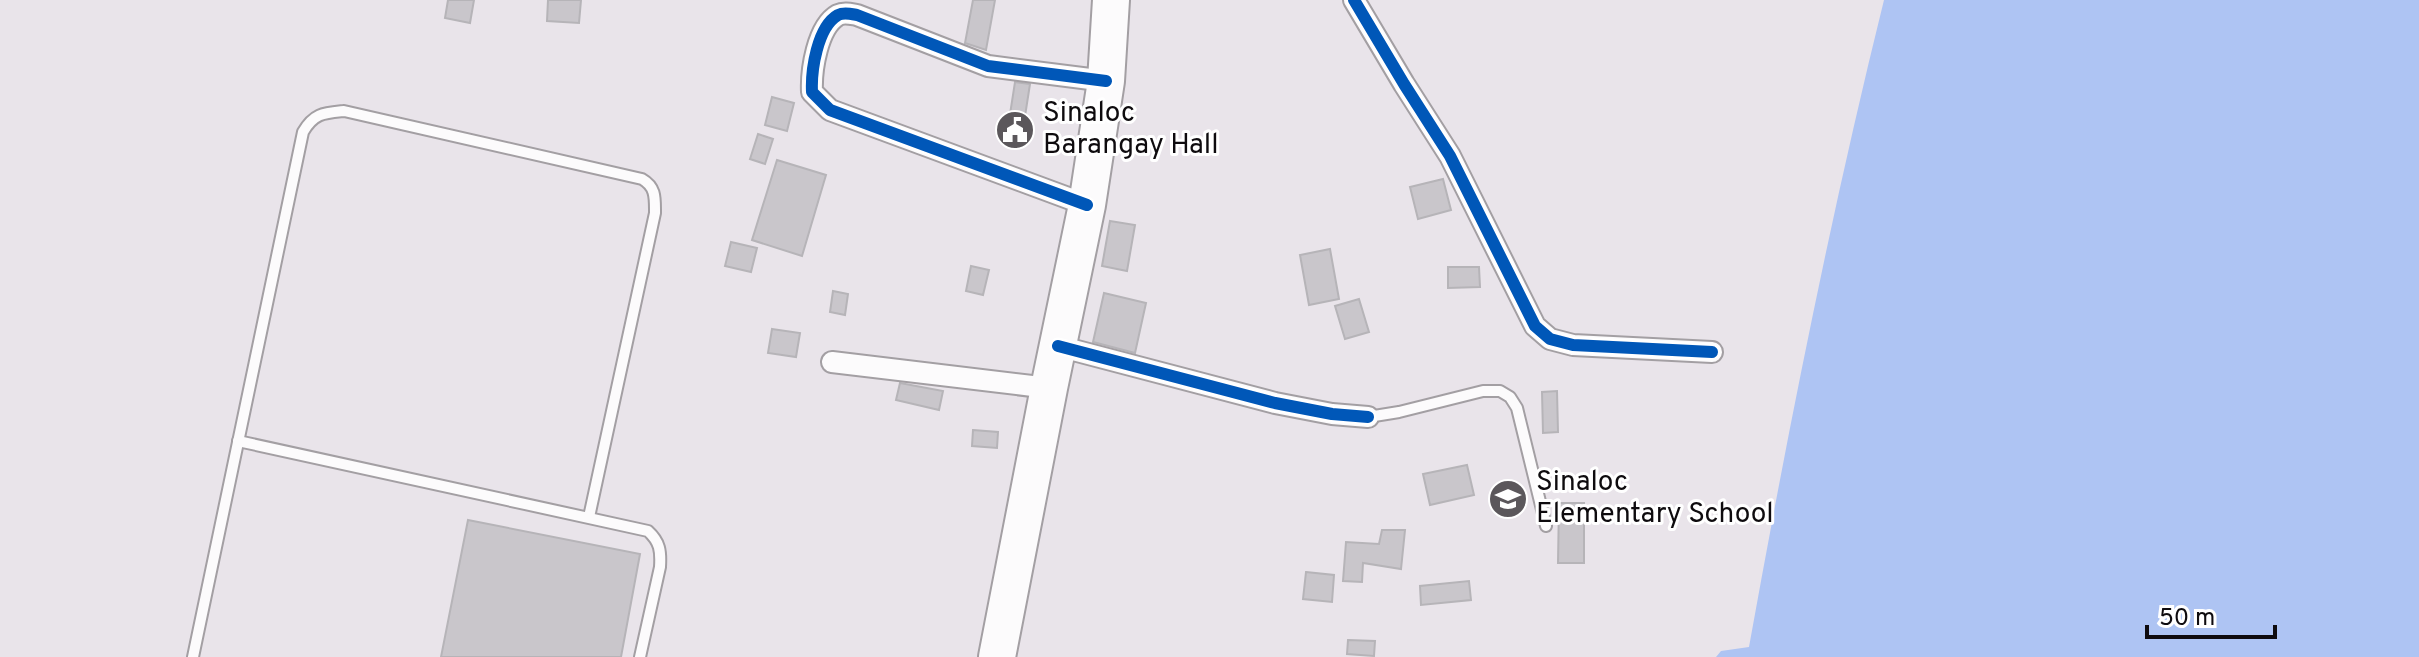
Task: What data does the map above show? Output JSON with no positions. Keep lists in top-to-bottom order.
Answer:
{
  "places": {
    "public building": ["Sinaloc Barangay Hall"],
    "school or university": ["Sinaloc Elementary School"]
  },
  "scale_bar": "50 m"
}
